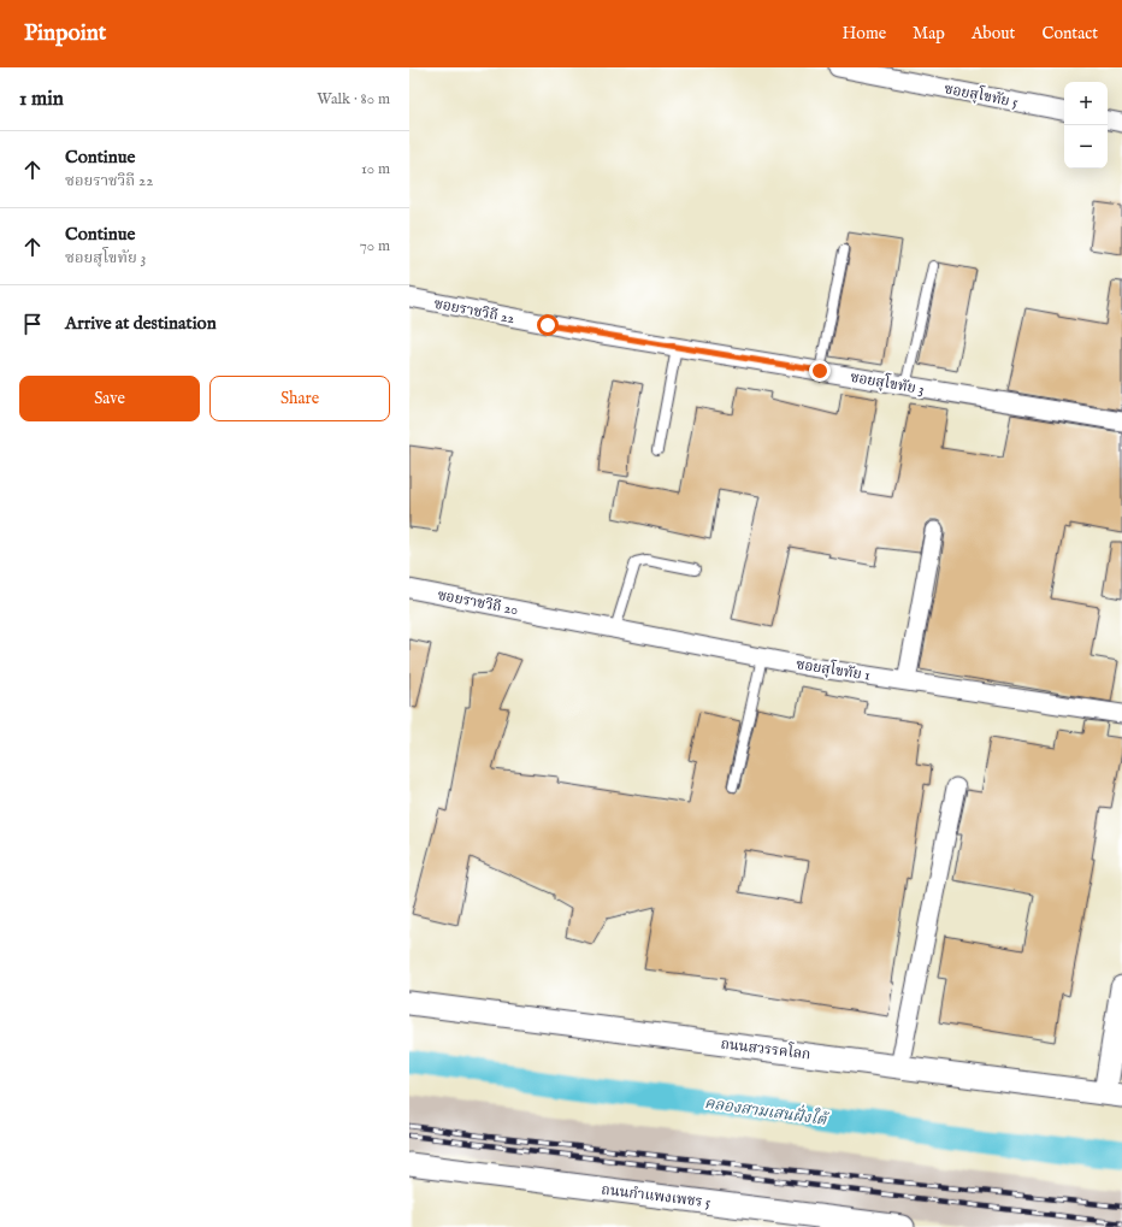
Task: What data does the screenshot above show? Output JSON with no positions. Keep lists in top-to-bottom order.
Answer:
{
  "streets": {
    "street": [
      "ซอยสุโขทัย 5",
      "ซอยราชวิถี 22",
      "ซอยสุโขทัย 3",
      "ซอยราชวิถี 20",
      "ซอยสุโขทัย 1",
      "ถนนสวรรคโลก",
      "ถนนกำแพงเพชร 5"
    ]
  },
  "crossings": [
    ["ซอยราชวิถี 22", "ซอยสุโขทัย 3"],
    ["ซอยราชวิถี 20", "ซอยสุโขทัย 1"]
  ],
  "water": ["คลองสามเสนฝั่งใต้"],
  "page": {
    "header": "Pinpoint",
    "nav": [
      "Home",
      "Map",
      "About",
      "Contact"
    ],
    "heading": ["1 min", "Walk · 80 m"],
    "map_buttons": ["+", "−"],
    "list": [
      ["Continue", "ซอยราชวิถี 22", "10 m"],
      ["Continue", "ซอยสุโขทัย 3", "70 m"],
      "Arrive at destination"
    ],
    "buttons": ["Save", "Share"]
  }
}
